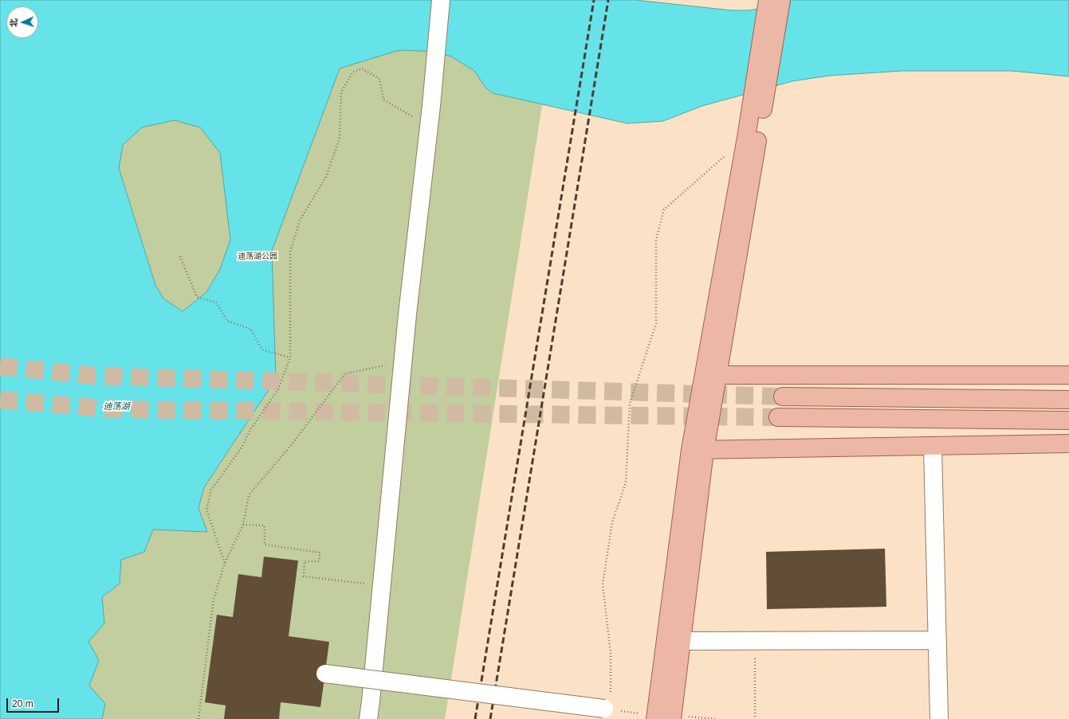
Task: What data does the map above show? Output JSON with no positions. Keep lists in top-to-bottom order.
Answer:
{
  "water": ["迪荡湖"],
  "parks": ["迪荡湖公园"],
  "scale_bar": "20 m",
  "north": "left"
}
